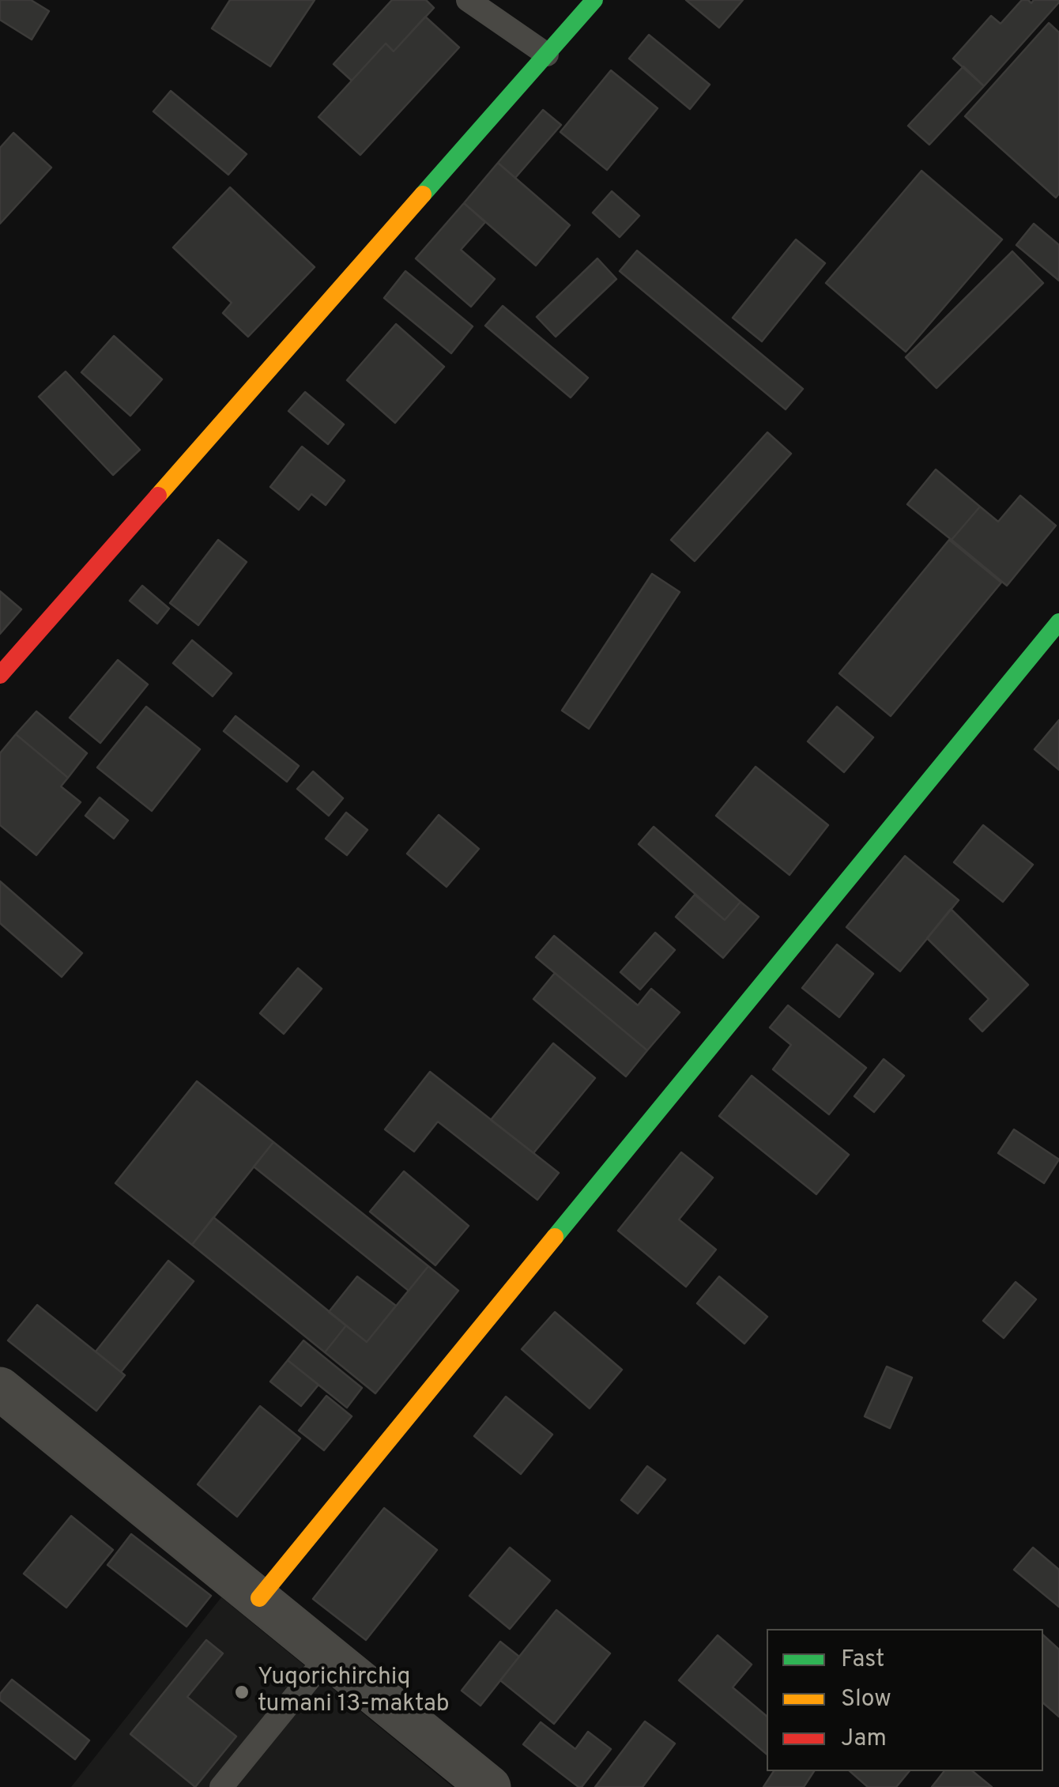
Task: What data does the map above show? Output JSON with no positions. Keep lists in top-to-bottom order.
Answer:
{
  "places": ["Yuqorichirchiq tumani 13-maktab"],
  "legend": ["Fast", "Slow", "Jam"]
}
